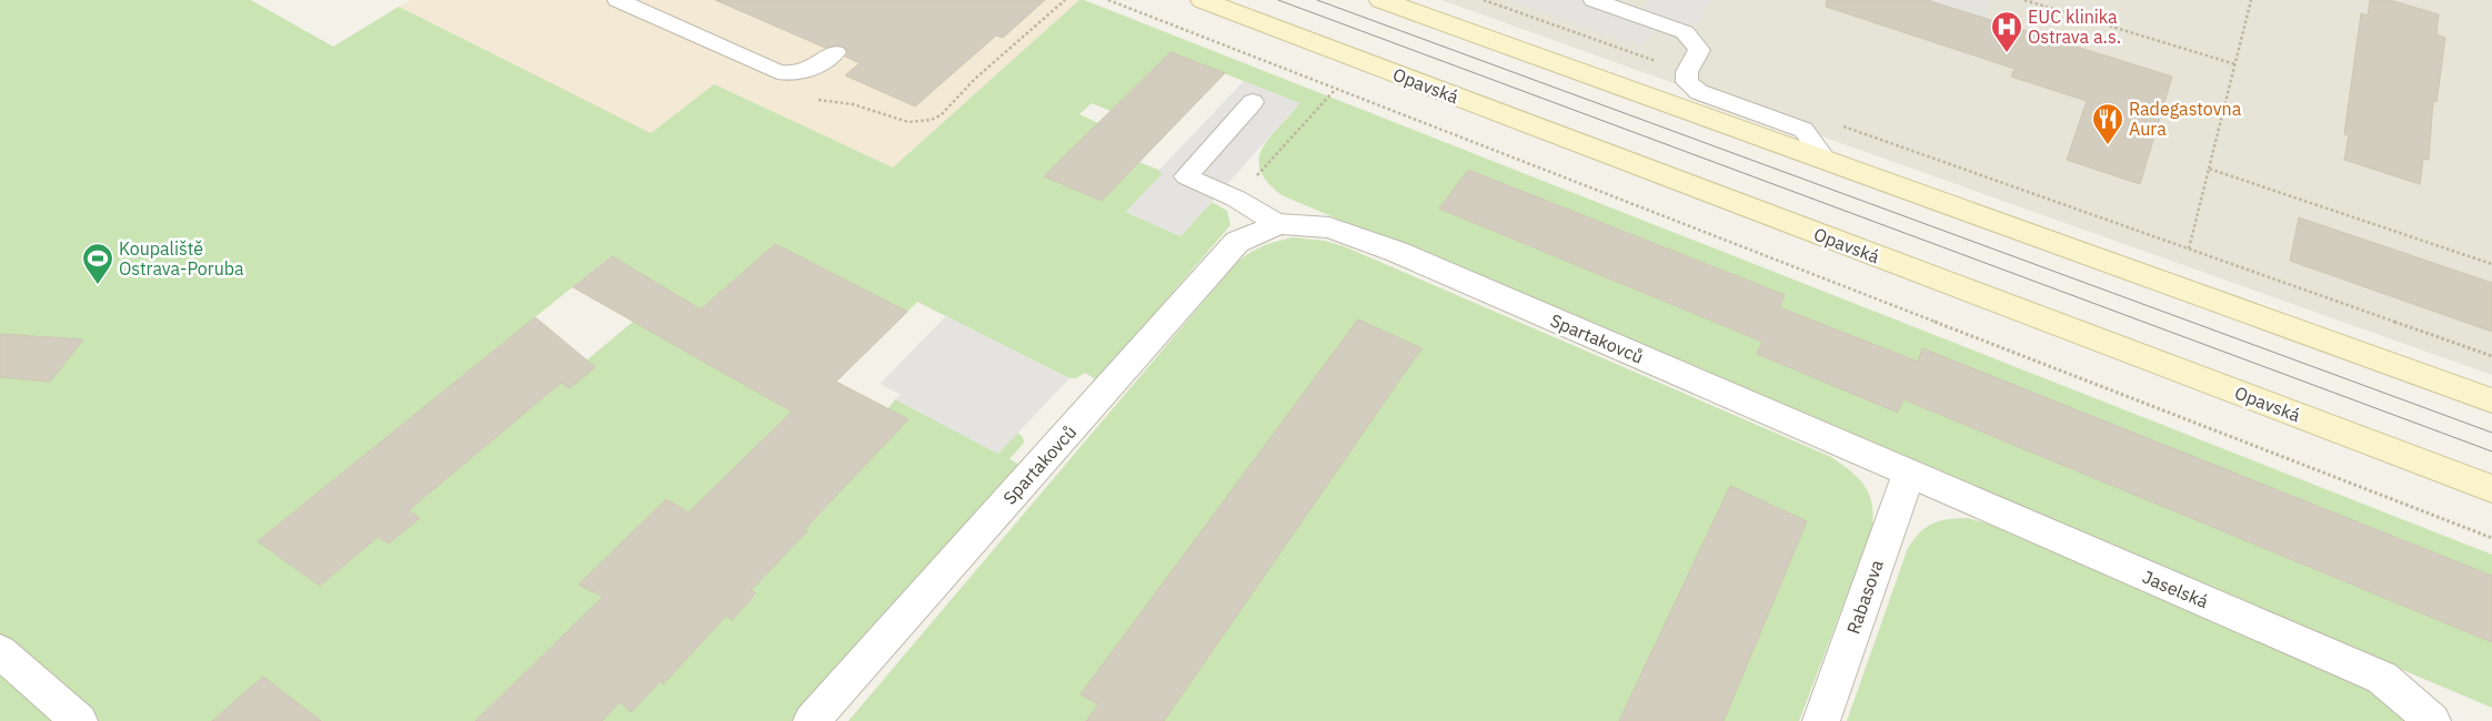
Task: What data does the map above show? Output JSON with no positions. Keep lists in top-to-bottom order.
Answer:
{
  "streets": {
    "main road": ["Opavská"],
    "street": ["Spartakovců", "Jaselská", "Rabasova"]
  },
  "crossings": [
    ["Spartakovců", "Jaselská"],
    ["Spartakovců", "Rabasova"],
    ["Jaselská", "Rabasova"]
  ],
  "places": {
    "hospital": ["EUC klinika Ostrava a.s."],
    "restaurant": ["Radegastovna Aura"],
    "sports": ["Koupaliště Ostrava-Poruba"]
  }
}
